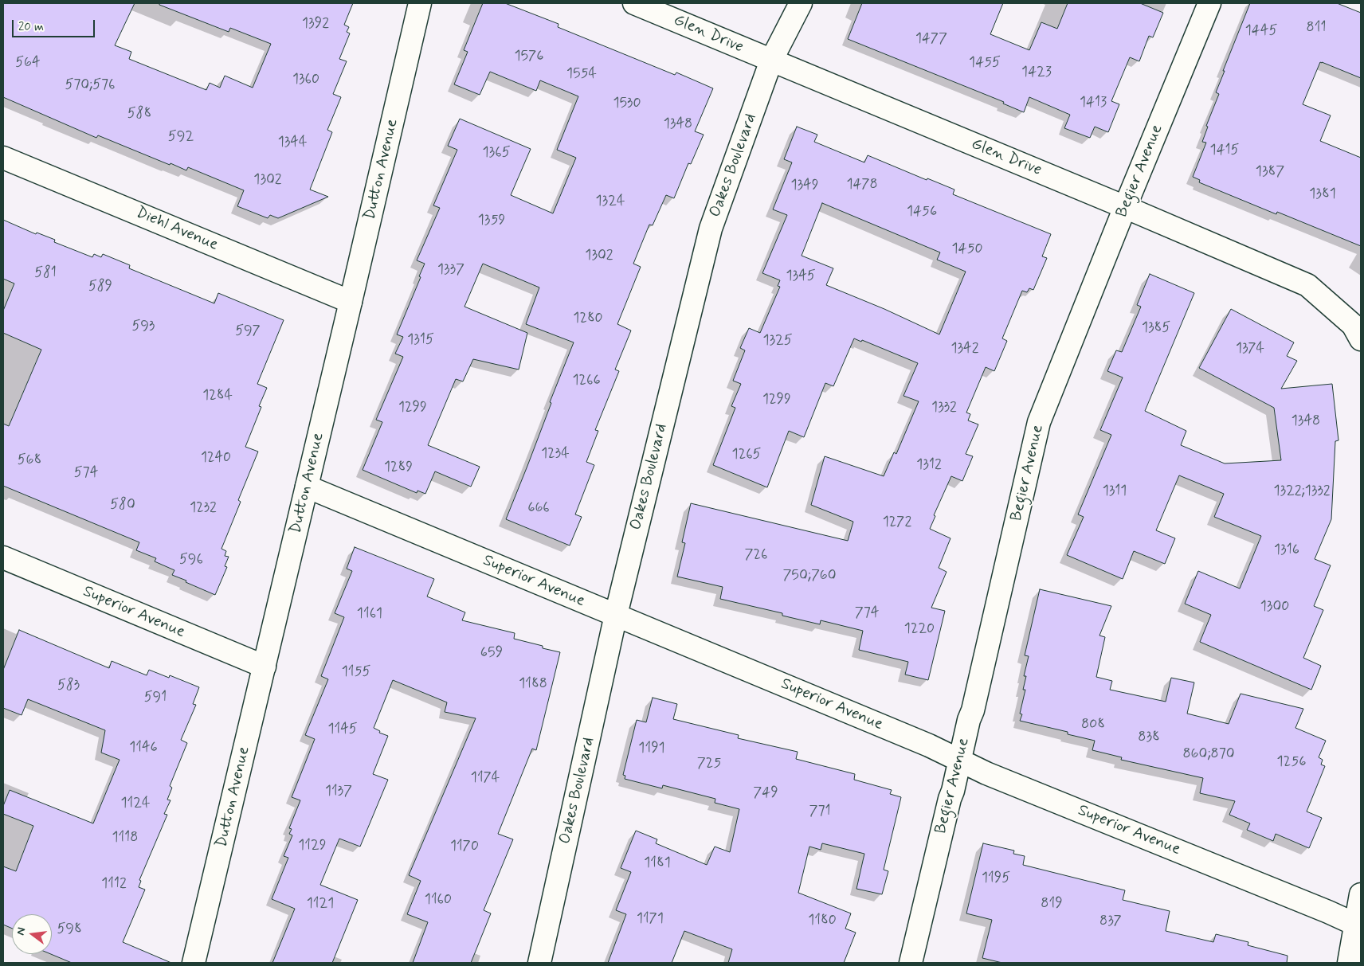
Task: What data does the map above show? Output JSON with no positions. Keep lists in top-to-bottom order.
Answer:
{
  "streets": {
    "street": [
      "Glen Drive",
      "Oakes Boulevard",
      "Dutton Avenue",
      "Begier Avenue",
      "Diehl Avenue",
      "Superior Avenue"
    ]
  },
  "crossings": [
    ["Glen Drive", "Oakes Boulevard"],
    ["Glen Drive", "Begier Avenue"],
    ["Oakes Boulevard", "Superior Avenue"],
    ["Dutton Avenue", "Diehl Avenue"],
    ["Dutton Avenue", "Superior Avenue"],
    ["Begier Avenue", "Superior Avenue"]
  ],
  "house_numbers": [
    "1392",
    "811",
    "1445",
    "1477",
    "1576",
    "564",
    "1455",
    "1423",
    "1554",
    "1360",
    "570;576",
    "1413",
    "1530",
    "588",
    "1348",
    "592",
    "1344",
    "1415",
    "1365",
    "1387",
    "1302",
    "1478",
    "1349",
    "1381",
    "1324",
    "1456",
    "1359",
    "1450",
    "1302",
    "1337",
    "581",
    "1345",
    "589",
    "1280",
    "593",
    "1385",
    "597",
    "1315",
    "1325",
    "1342",
    "1374",
    "1266",
    "1284",
    "1299",
    "1299",
    "1332",
    "1348",
    "1234",
    "1265",
    "1240",
    "568",
    "1312",
    "1289",
    "574",
    "1311",
    "1322;1332",
    "580",
    "1232",
    "666",
    "1272",
    "1316",
    "726",
    "596",
    "750;760",
    "1300",
    "774",
    "1161",
    "1220",
    "659",
    "1155",
    "1188",
    "583",
    "591",
    "808",
    "1145",
    "838",
    "1146",
    "1191",
    "860;870",
    "1256",
    "725",
    "1174",
    "1137",
    "749",
    "1124",
    "771",
    "1118",
    "1129",
    "1170",
    "1181",
    "1195",
    "1112",
    "1160",
    "1121",
    "819",
    "1171",
    "1180",
    "837",
    "598"
  ],
  "scale_bar": "20 m",
  "north": "left"
}
